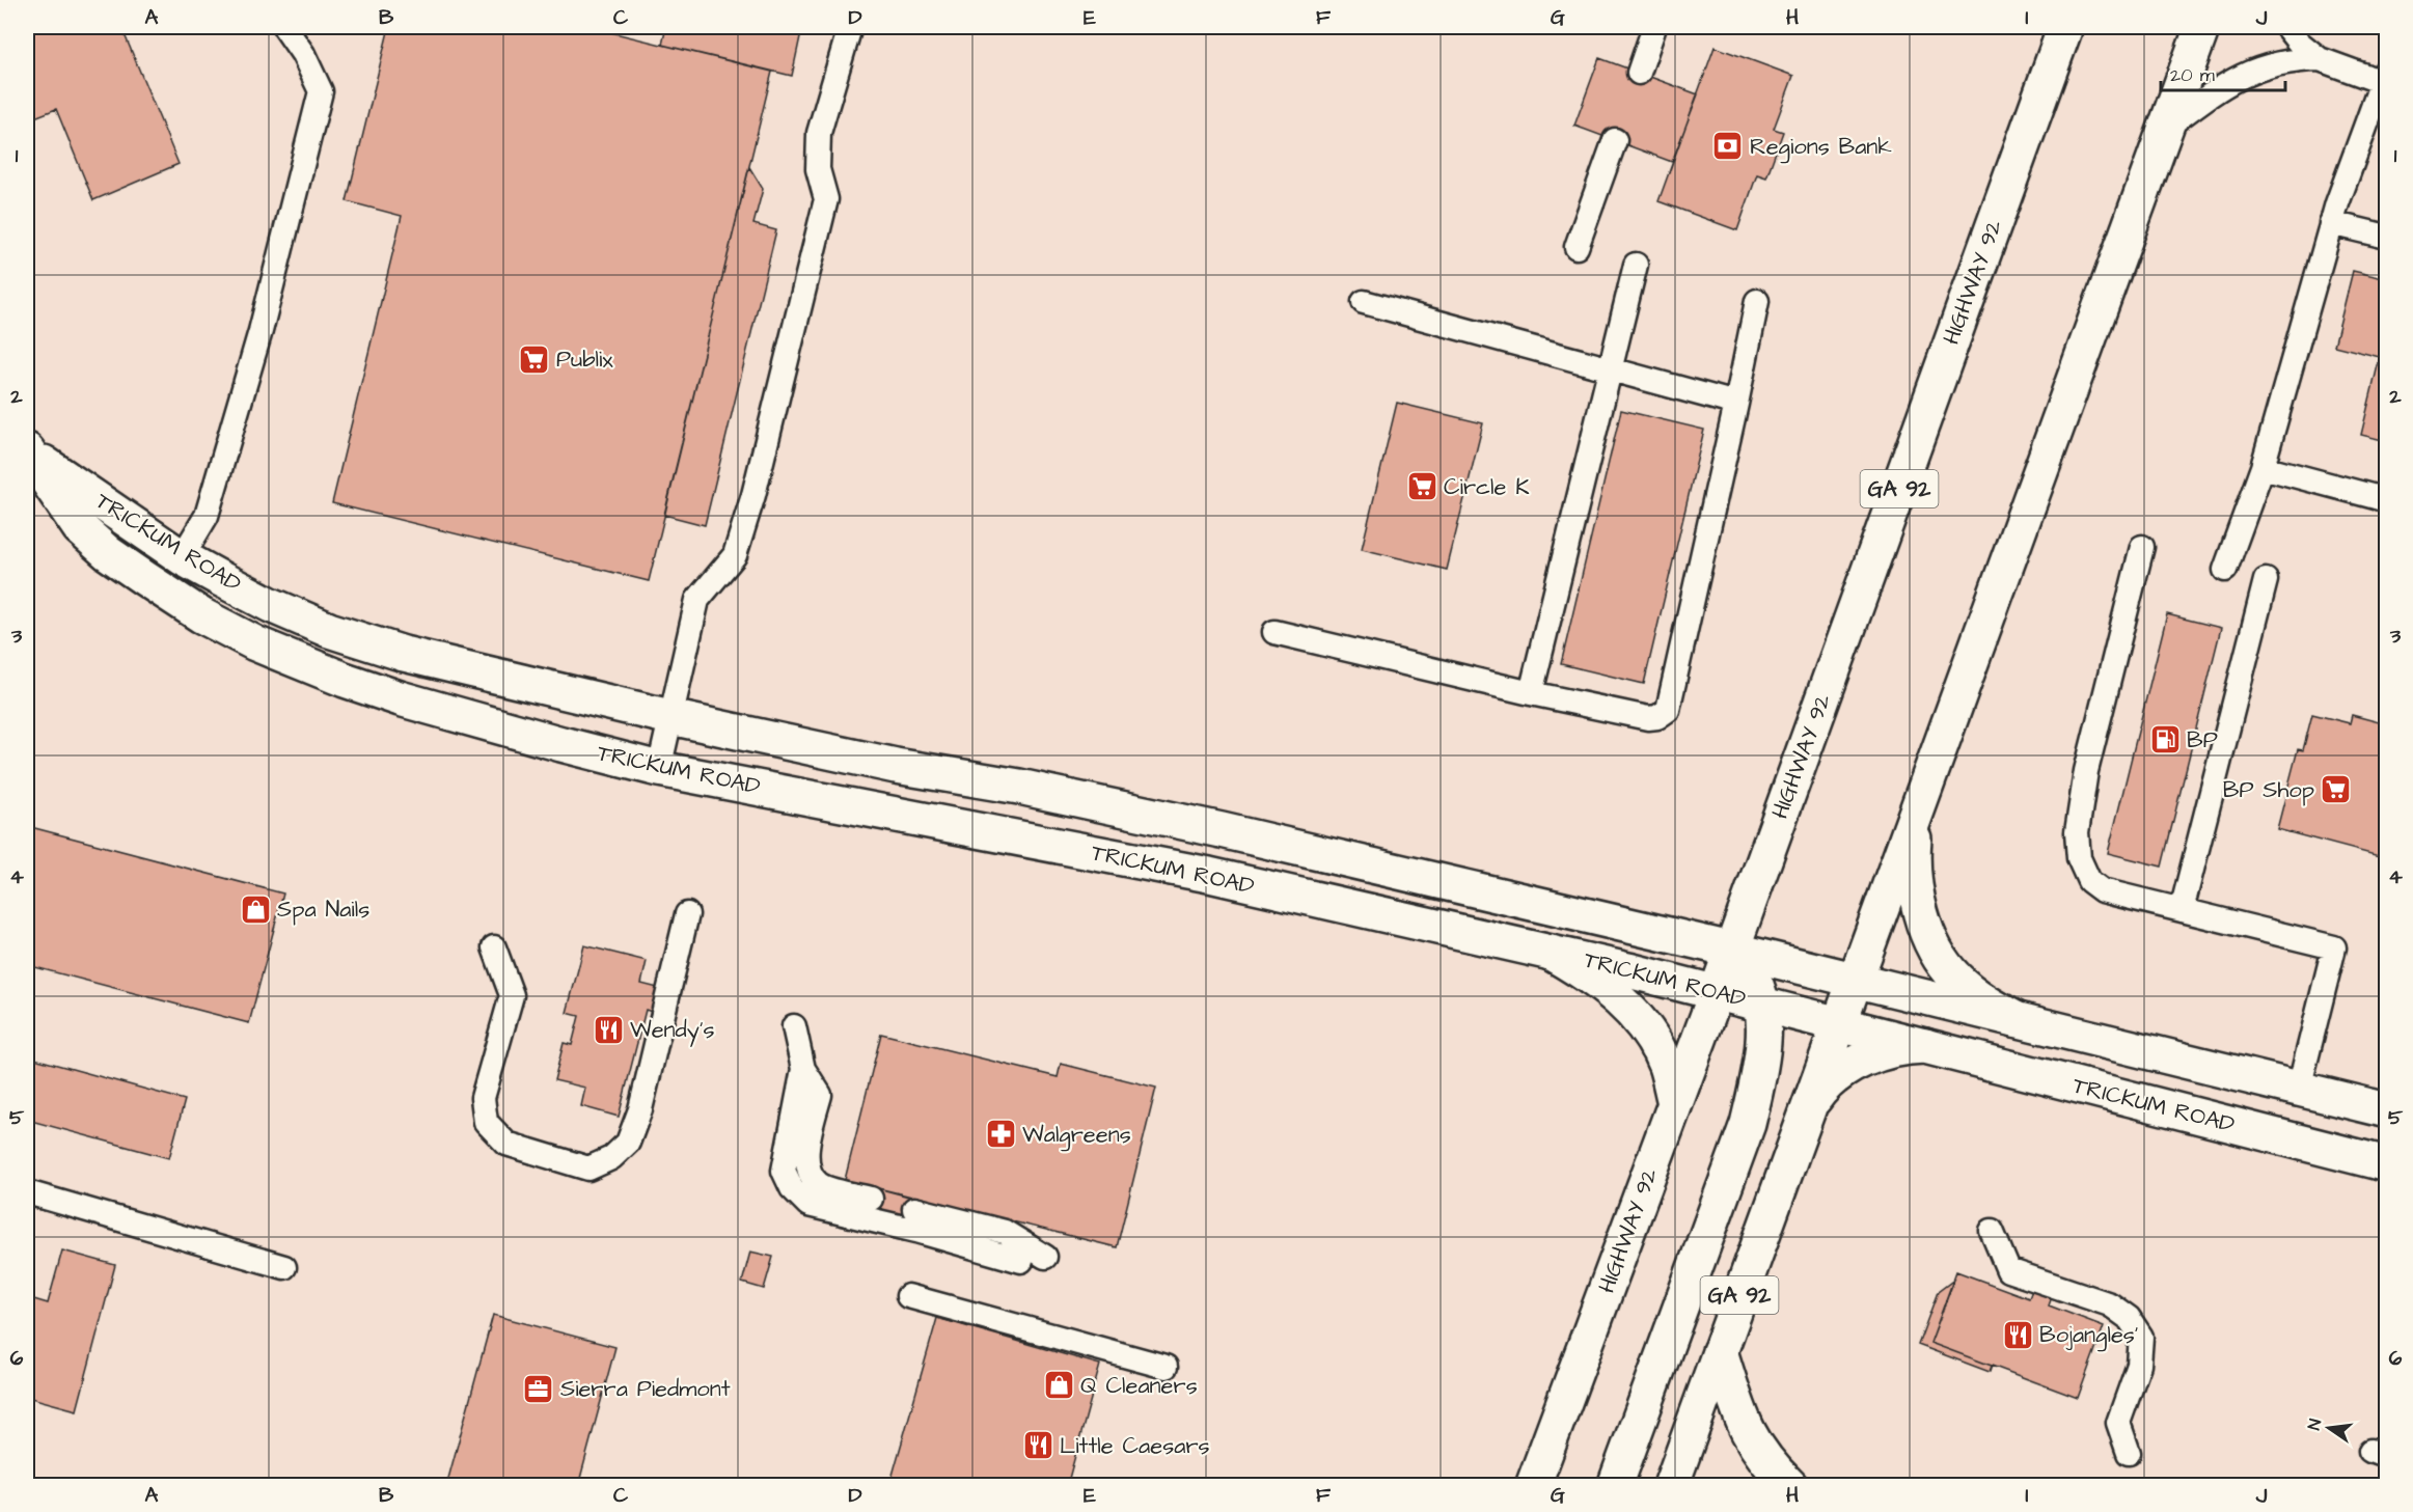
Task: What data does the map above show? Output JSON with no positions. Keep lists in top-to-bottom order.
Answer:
{
  "streets": {
    "street": ["HIGHWAY 92", "GA 92", "TRICKUM ROAD"]
  },
  "crossings": [
    ["HIGHWAY 92", "TRICKUM ROAD"],
    ["GA 92", "TRICKUM ROAD"]
  ],
  "places": {
    "bank": ["Regions Bank"],
    "supermarket": ["Publix", "Circle K", "BP Shop"],
    "fuel station": ["BP"],
    "shop": ["Spa Nails", "Q Cleaners"],
    "restaurant": ["Wendy's", "Bojangles'", "Little Caesars"],
    "pharmacy": ["Walgreens"],
    "office": ["Sierra Piedmont"]
  },
  "scale_bar": "20 m",
  "north": "left",
  "grid": {
    "columns": [
      "A",
      "B",
      "C",
      "D",
      "E",
      "F",
      "G",
      "H",
      "I",
      "J"
    ],
    "rows": [
      "1",
      "2",
      "3",
      "4",
      "5",
      "6"
    ]
  }
}
